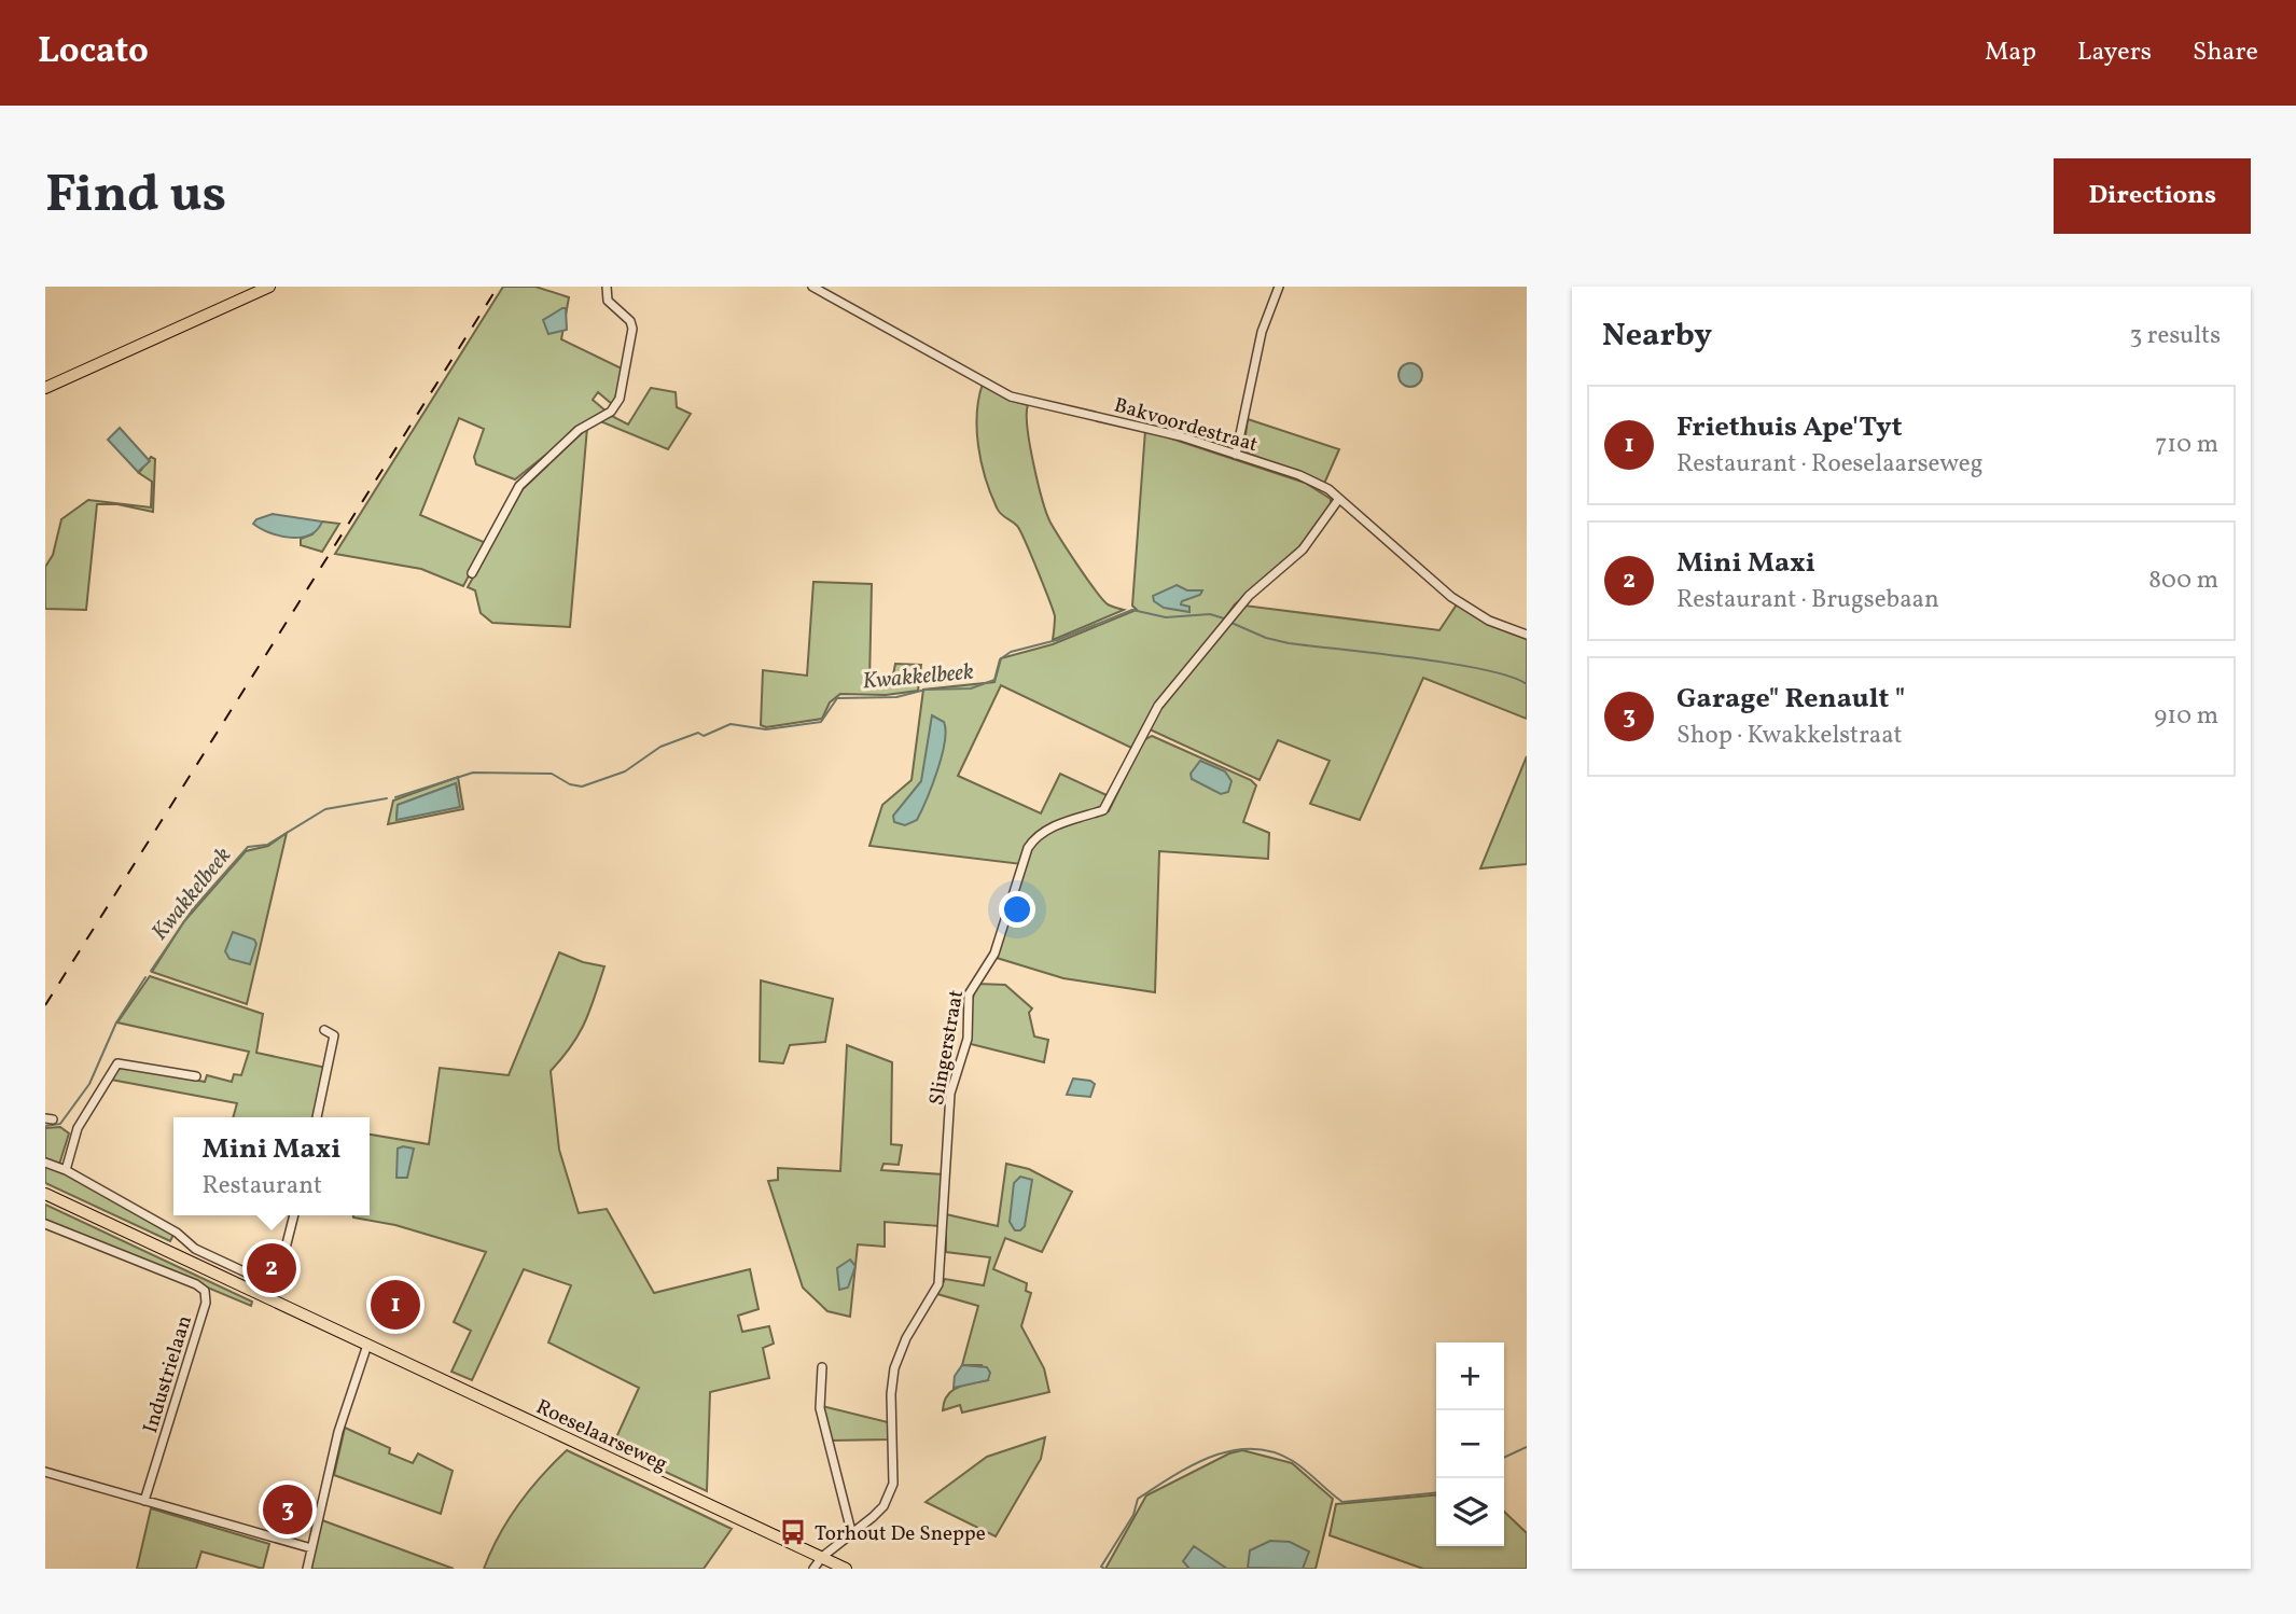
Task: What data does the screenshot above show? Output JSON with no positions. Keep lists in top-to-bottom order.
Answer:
{
  "streets": {
    "main road": ["Roeselaarseweg"],
    "street": ["Bakvoordestraat", "Slingerstraat", "Industrielaan"]
  },
  "crossings": [
    ["Bakvoordestraat", "Slingerstraat"],
    ["Slingerstraat", "Roeselaarseweg"]
  ],
  "water": ["Kwakkelbeek"],
  "places": {
    "bus stop": ["Torhout De Sneppe"]
  },
  "page": {
    "header": "Locato",
    "nav": ["Map", "Layers", "Share"],
    "buttons": "Directions",
    "title": "Find us",
    "heading": ["Nearby", "3 results"],
    "list": [
      {
        "mark": "1",
        "name": "Friethuis Ape'Tyt",
        "note": "Restaurant · Roeselaarseweg",
        "value": "710 m"
      },
      {
        "mark": "2",
        "name": "Mini Maxi",
        "note": "Restaurant · Brugsebaan",
        "value": "800 m"
      },
      {
        "mark": "3",
        "name": "Garage\" Renault \"",
        "note": "Shop · Kwakkelstraat",
        "value": "910 m"
      }
    ],
    "popup": ["Mini Maxi", "Restaurant"],
    "pins": ["2", "1", "3"],
    "map_buttons": ["+", "−"]
  }
}
